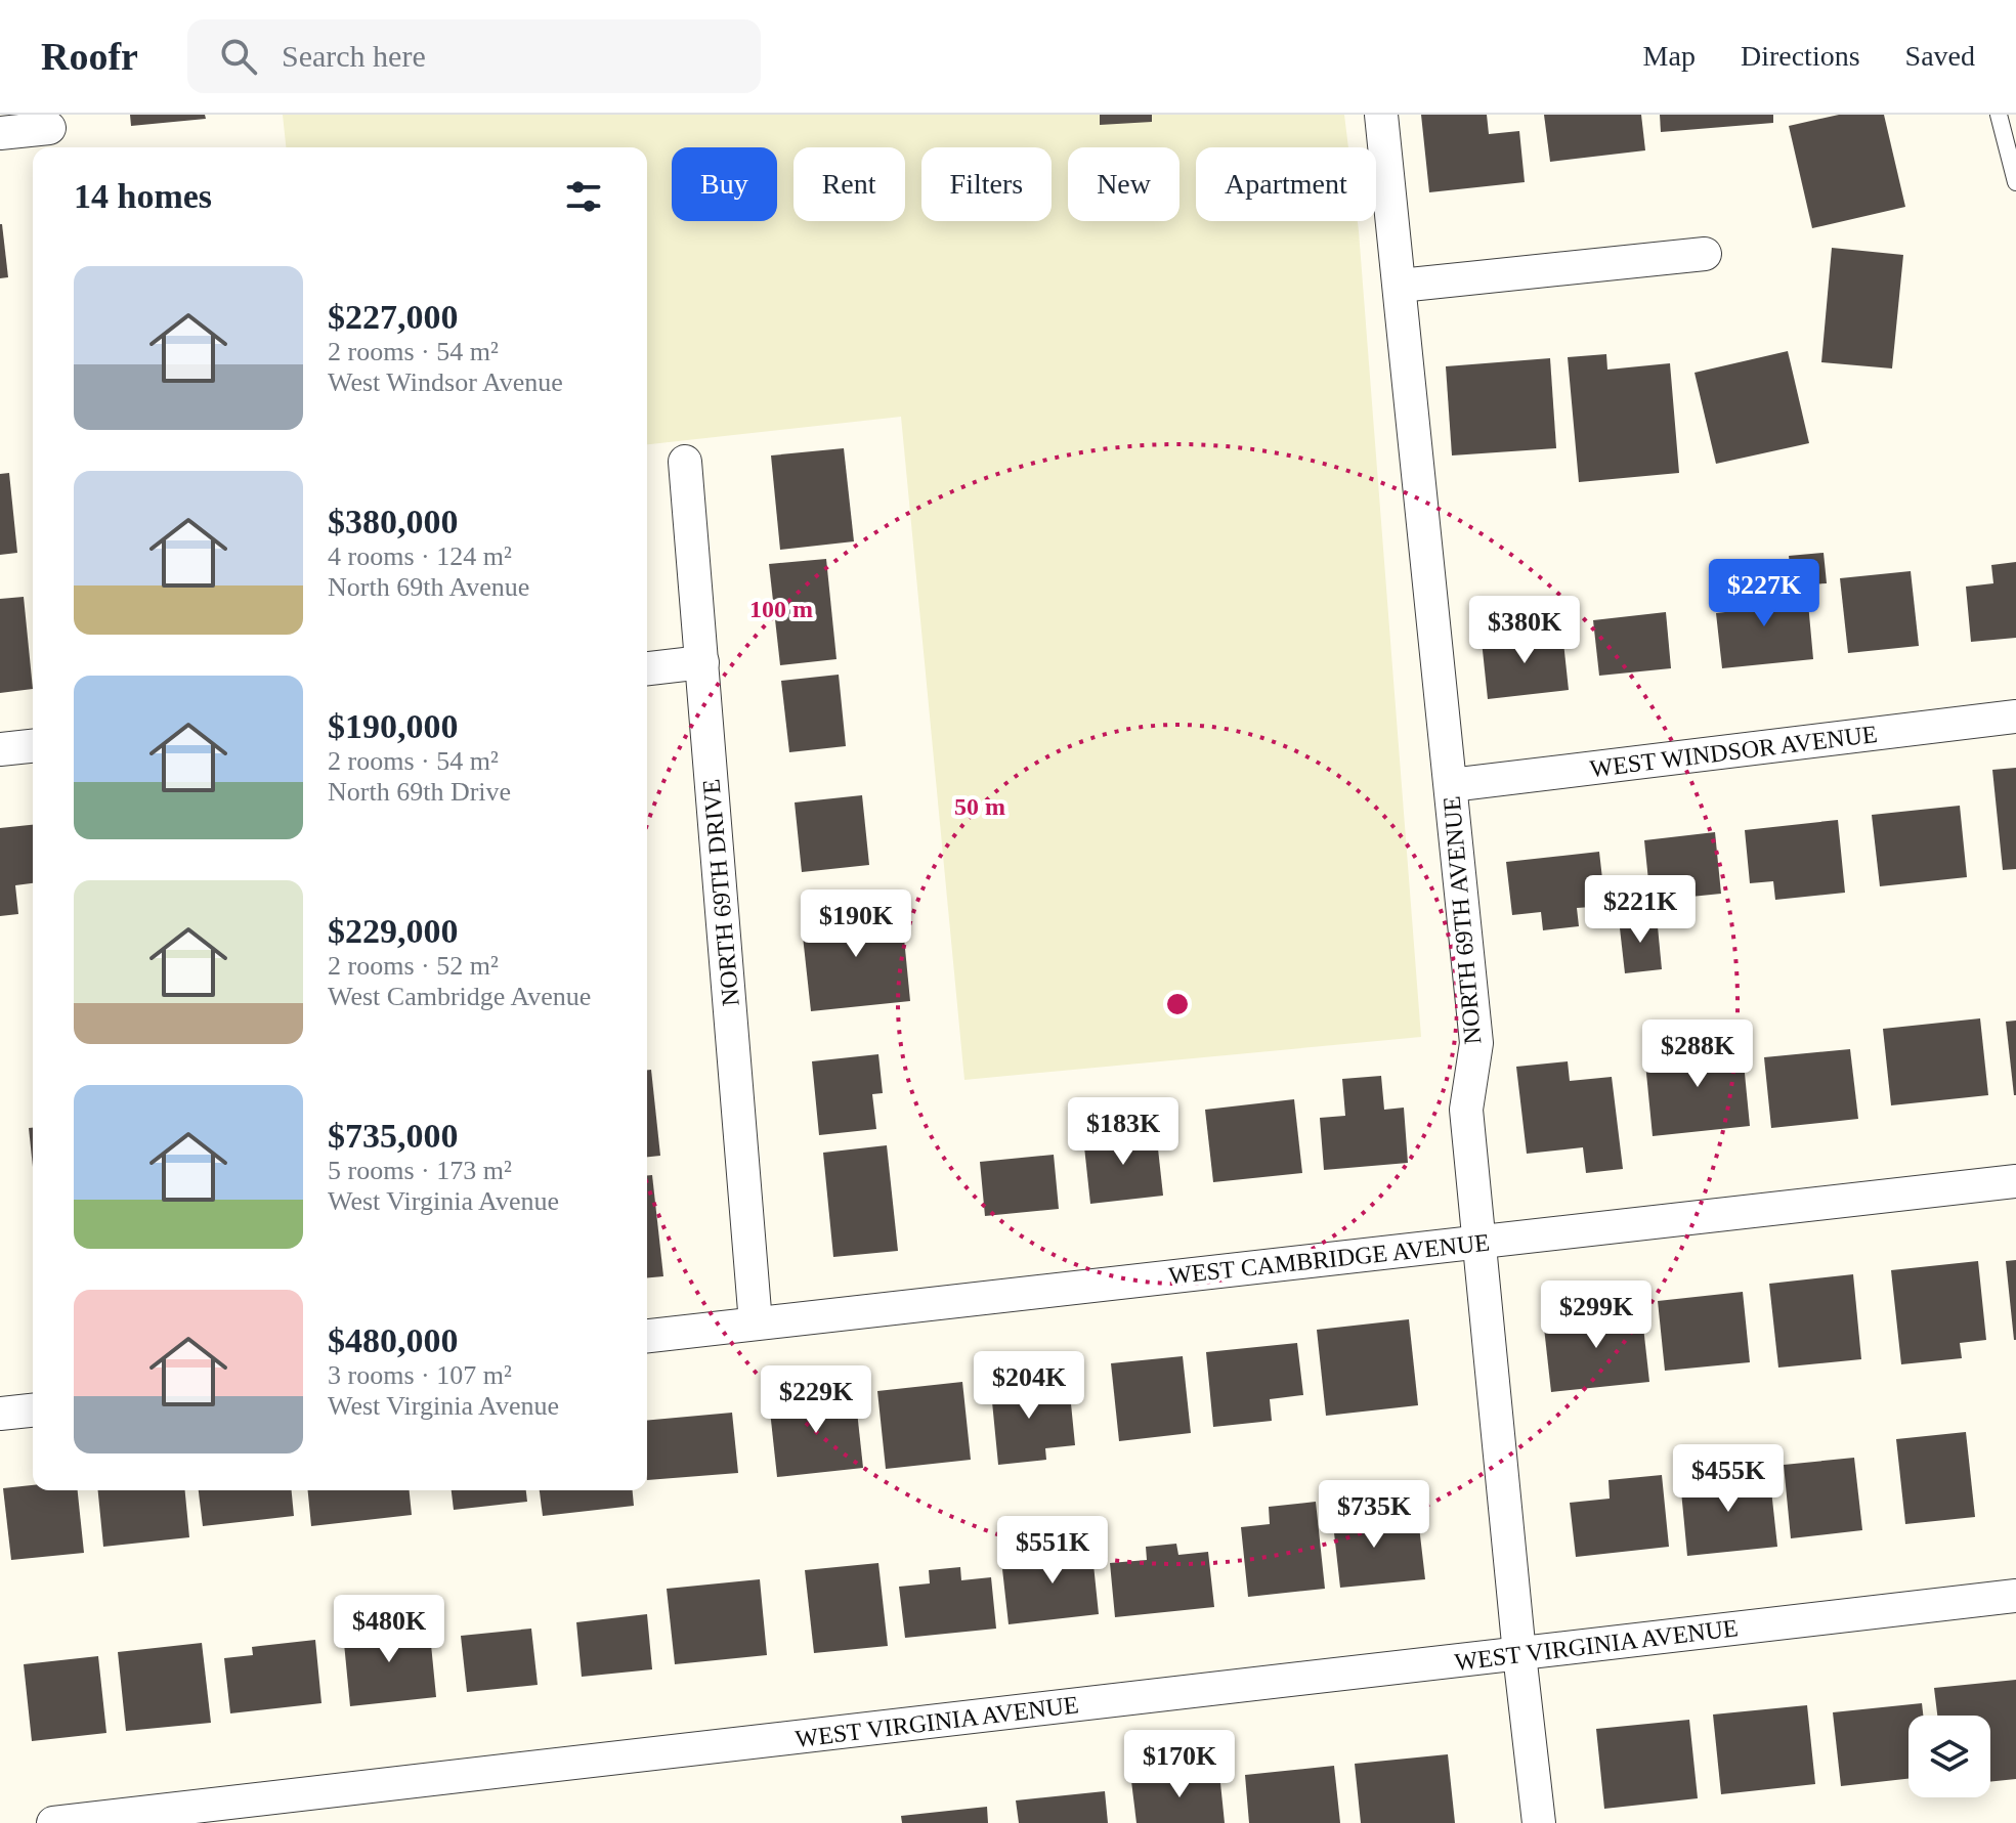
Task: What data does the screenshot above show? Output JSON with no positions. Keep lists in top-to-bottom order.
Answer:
{
  "streets": {
    "street": [
      "WEST WINDSOR AVENUE",
      "NORTH 69TH DRIVE",
      "NORTH 69TH AVENUE",
      "WEST CAMBRIDGE AVENUE",
      "WEST VIRGINIA AVENUE"
    ]
  },
  "crossings": [
    ["WEST WINDSOR AVENUE", "NORTH 69TH AVENUE"],
    ["NORTH 69TH DRIVE", "WEST CAMBRIDGE AVENUE"],
    ["NORTH 69TH AVENUE", "WEST CAMBRIDGE AVENUE"],
    ["NORTH 69TH AVENUE", "WEST VIRGINIA AVENUE"]
  ],
  "page": {
    "header": "Roofr",
    "search": "Search here",
    "nav": ["Map", "Directions", "Saved"],
    "chip": [
      "Buy",
      "Rent",
      "Filters",
      "New",
      "Apartment"
    ],
    "heading": "14 homes",
    "list": [
      {
        "name": "$227,000",
        "note": "2 rooms · 54 m² · West Windsor Avenue"
      },
      {
        "name": "$380,000",
        "note": "4 rooms · 124 m² · North 69th Avenue"
      },
      {
        "name": "$190,000",
        "note": "2 rooms · 54 m² · North 69th Drive"
      },
      {
        "name": "$229,000",
        "note": "2 rooms · 52 m² · West Cambridge Avenue"
      },
      {
        "name": "$735,000",
        "note": "5 rooms · 173 m² · West Virginia Avenue"
      },
      {
        "name": "$480,000",
        "note": "3 rooms · 107 m² · West Virginia Avenue"
      }
    ],
    "price": [
      "$227K",
      "$380K",
      "$221K",
      "$190K",
      "$288K",
      "$183K",
      "$299K",
      "$204K",
      "$229K",
      "$455K",
      "$735K",
      "$551K",
      "$480K",
      "$170K"
    ]
  },
  "rings": ["100 m", "50 m"]
}
